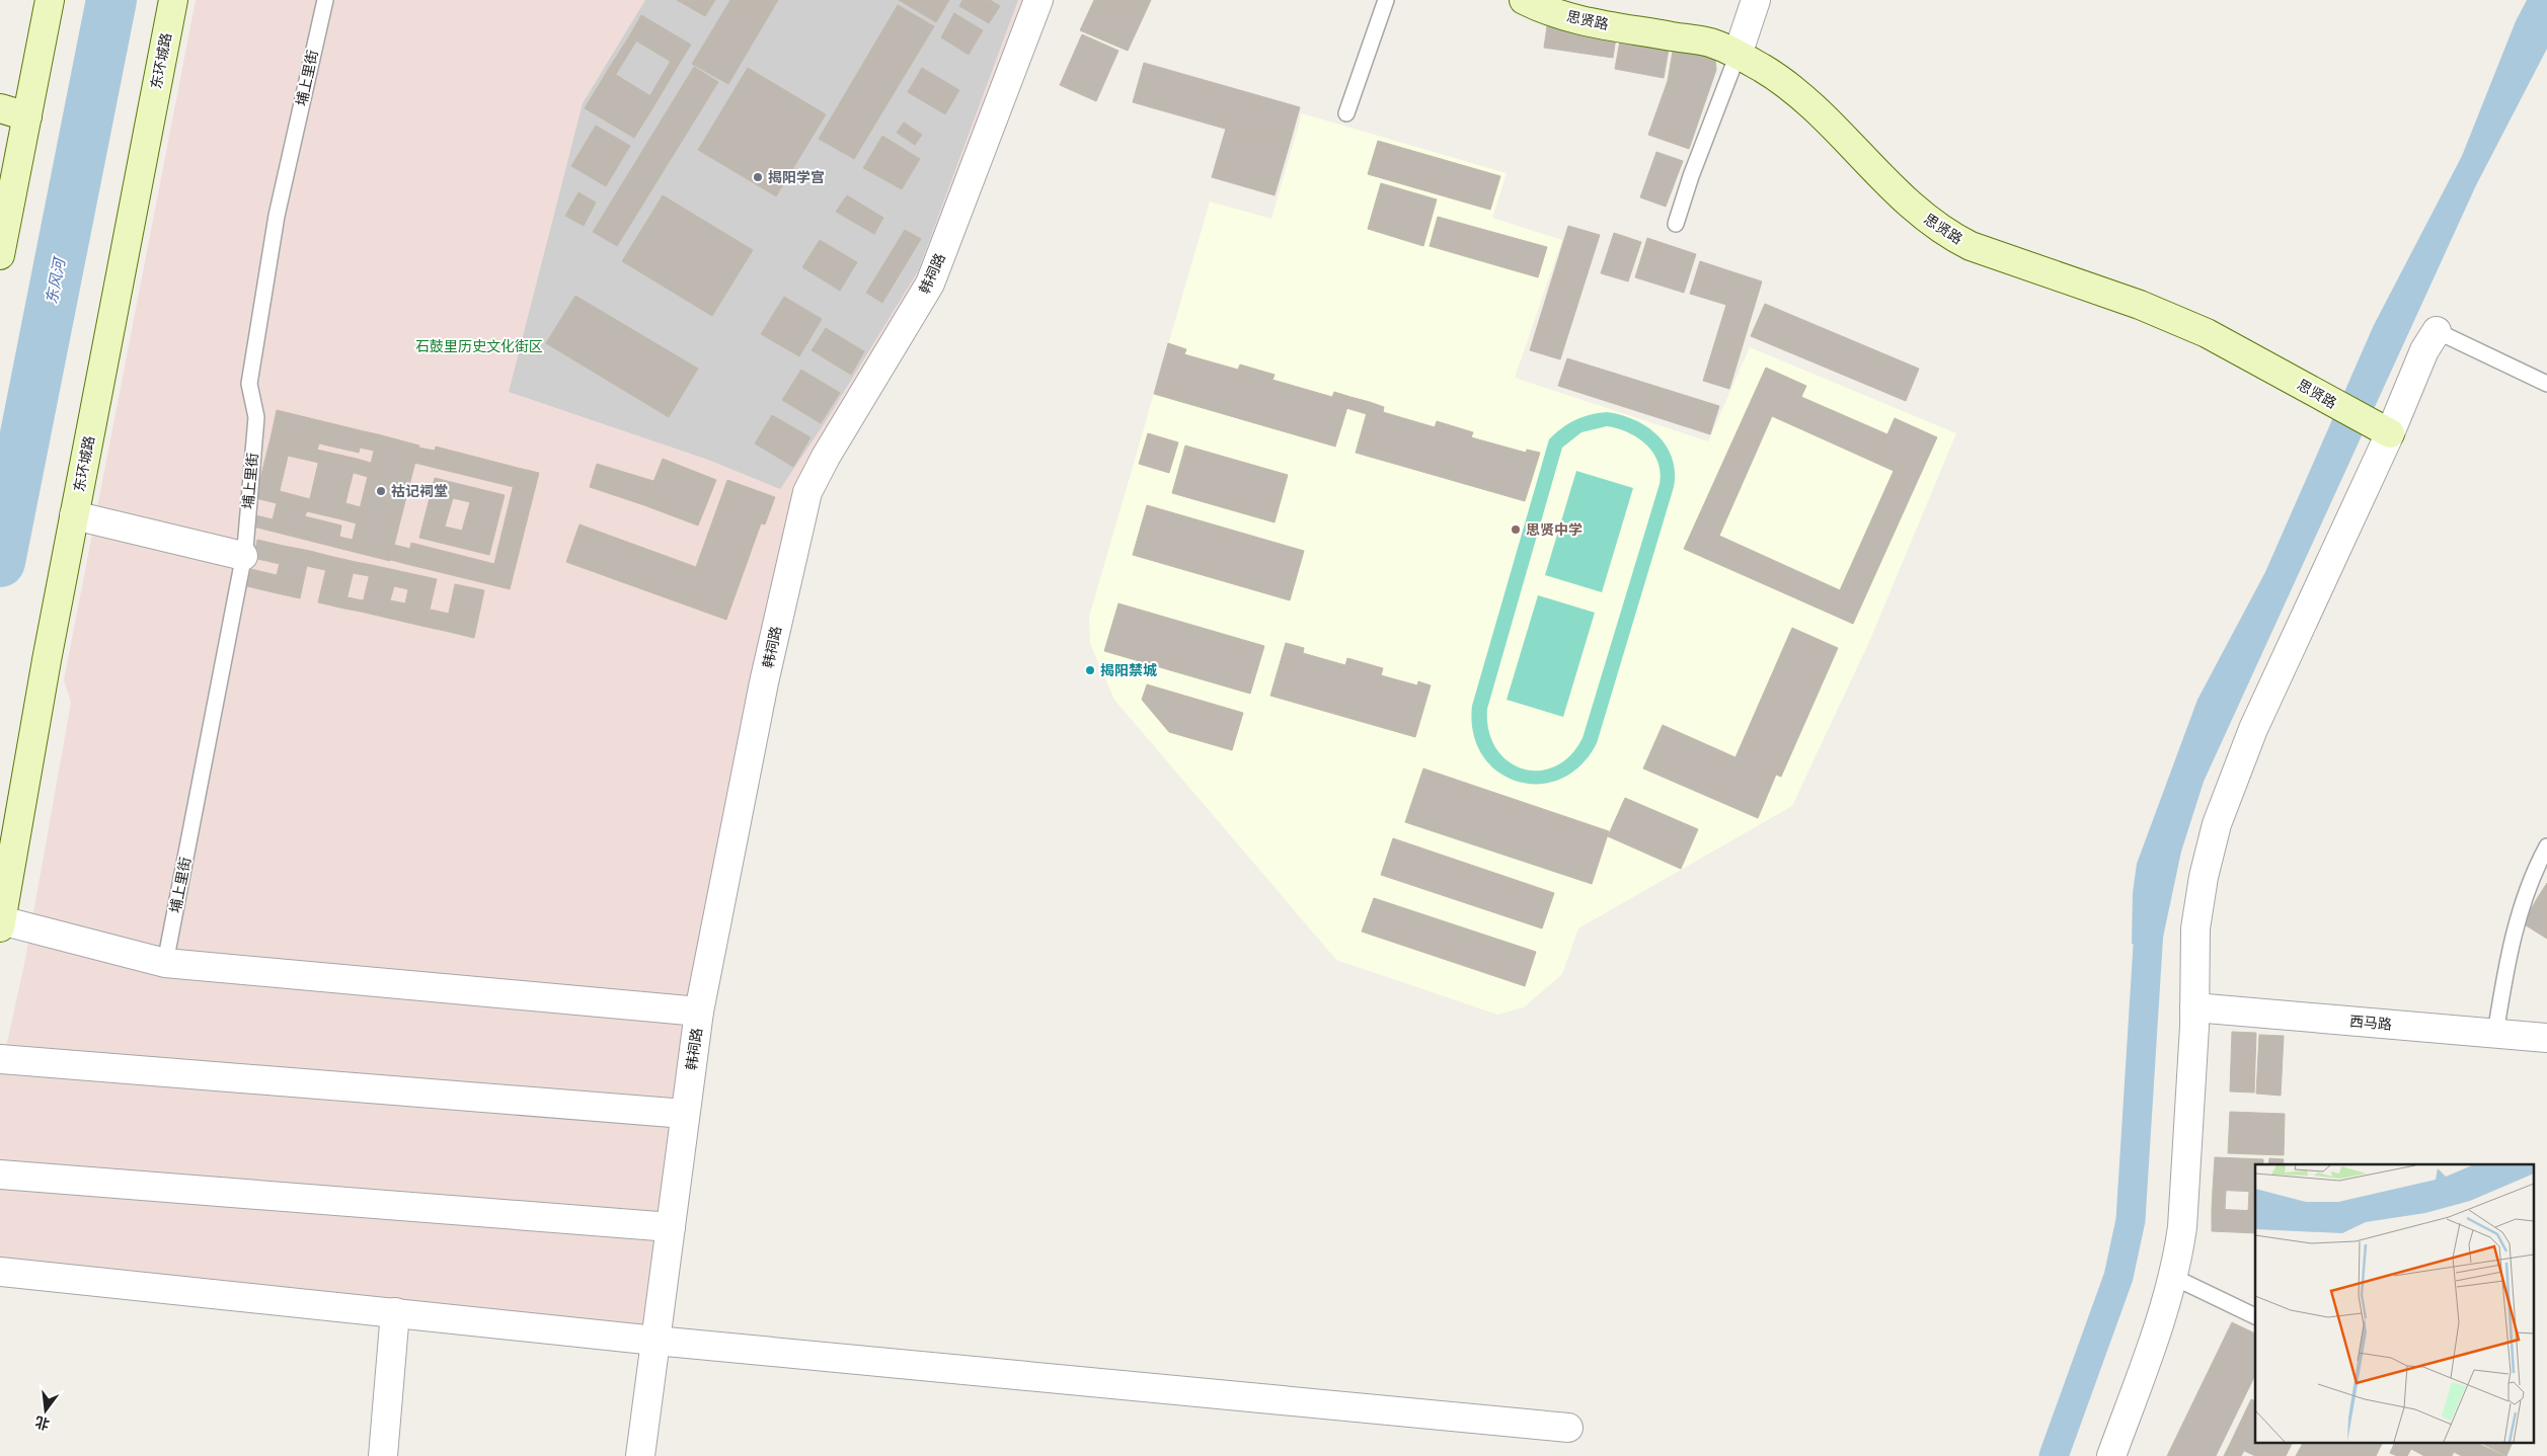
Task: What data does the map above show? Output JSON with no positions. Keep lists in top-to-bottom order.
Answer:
{
  "streets": {
    "main road": ["思贤路", "东环城路"],
    "street": ["韩祠路", "西马路"],
    "lane": ["埔上里街"]
  },
  "water": ["东风河"],
  "parks": ["石鼓里历史文化街区"],
  "places": [
    "揭阳学宫",
    "祜记祠堂",
    "思贤中学",
    "揭阳禁城"
  ],
  "north": "bottom"
}
